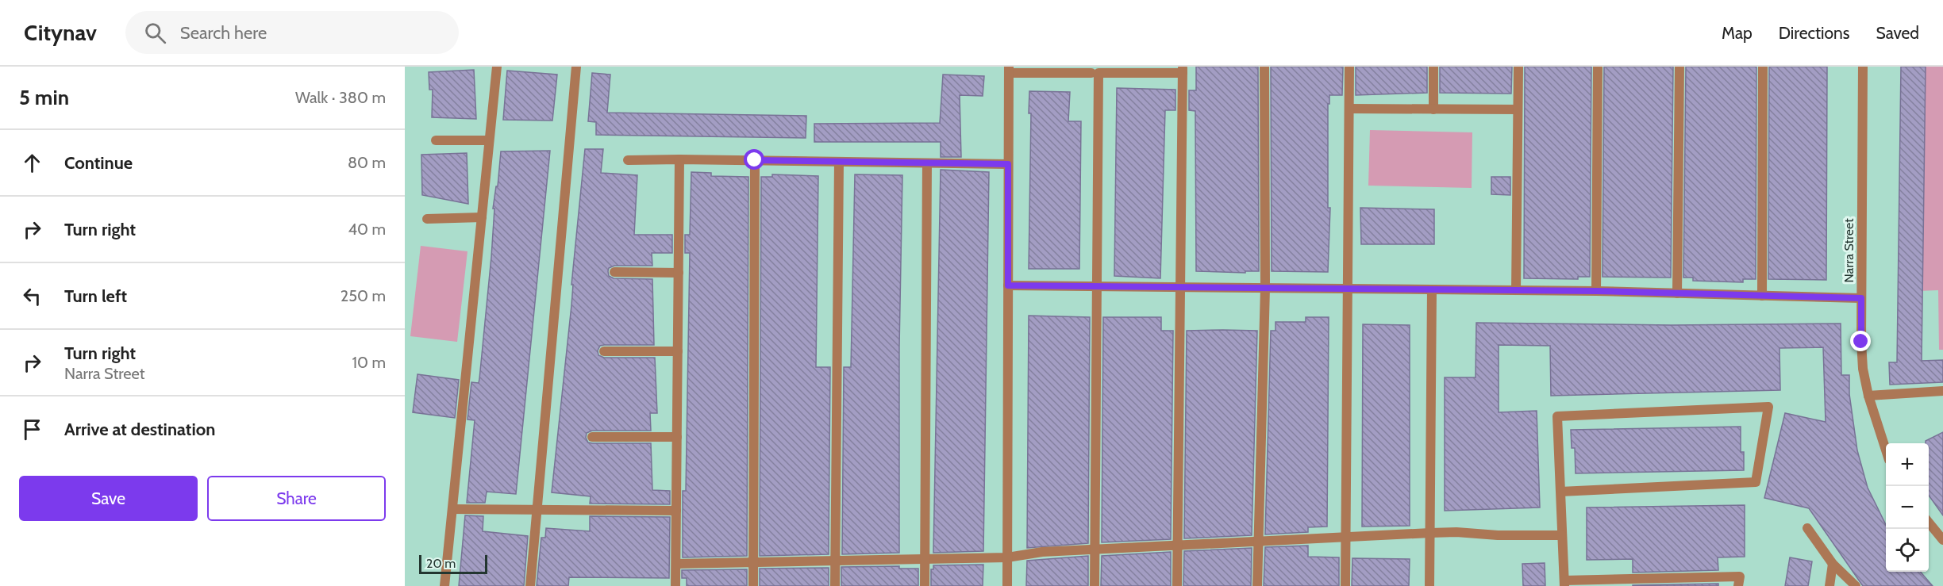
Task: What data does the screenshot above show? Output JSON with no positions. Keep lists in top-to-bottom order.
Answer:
{
  "streets": {
    "street": ["Narra Street"]
  },
  "scale_bar": "20 m",
  "page": {
    "header": "Citynav",
    "search": "Search here",
    "nav": ["Map", "Directions", "Saved"],
    "heading": ["5 min", "Walk · 380 m"],
    "list": [
      ["Continue", "80 m"],
      ["Turn right", "40 m"],
      ["Turn left", "250 m"],
      ["Turn right", "Narra Street", "10 m"],
      "Arrive at destination"
    ],
    "map_buttons": ["+", "−"],
    "buttons": ["Save", "Share"],
    "scale": "20 m"
  }
}
